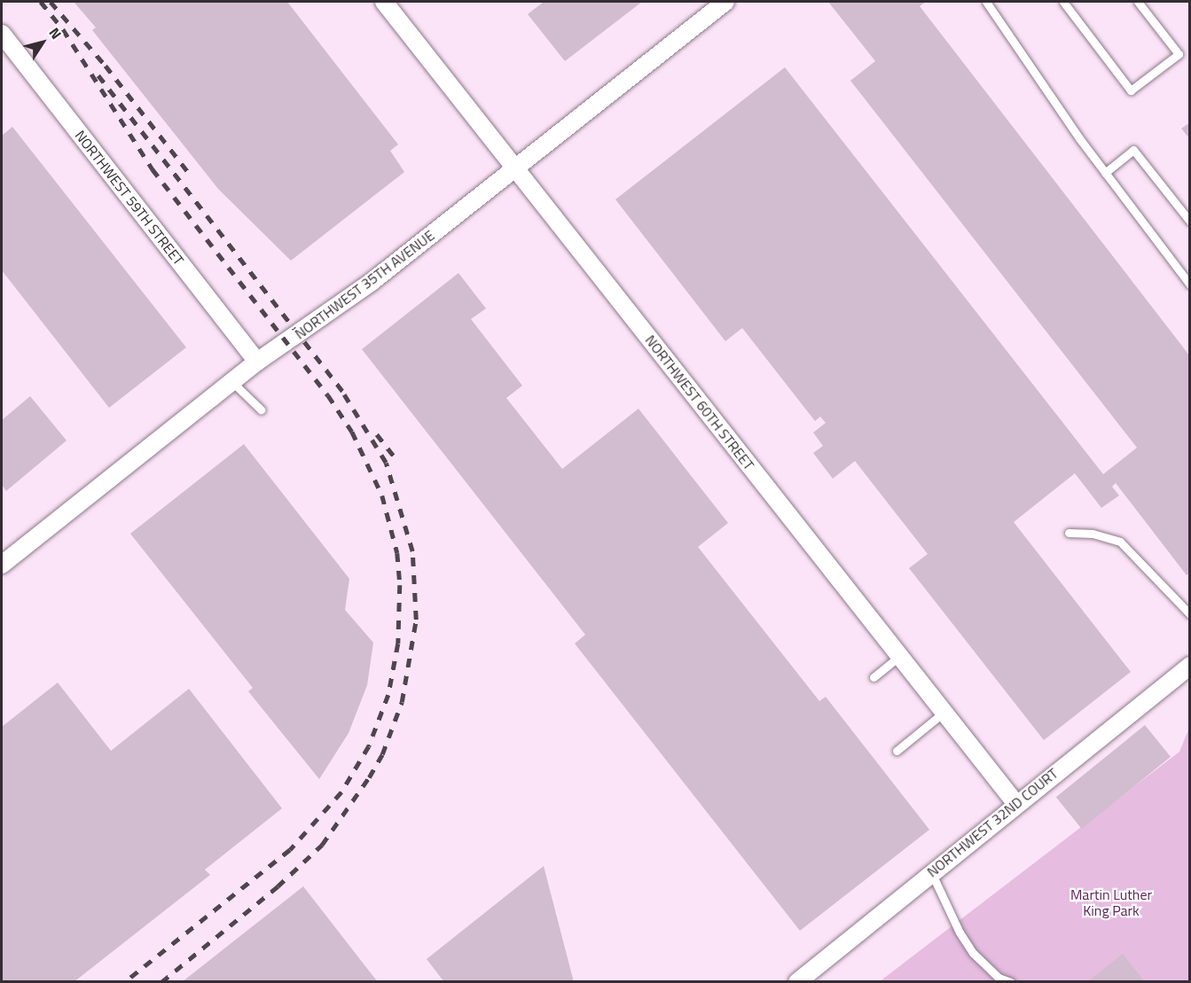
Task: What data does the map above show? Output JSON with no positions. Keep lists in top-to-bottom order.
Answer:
{
  "streets": {
    "street": [
      "NORTHWEST 59TH STREET",
      "NORTHWEST 35TH AVENUE",
      "NORTHWEST 60TH STREET",
      "NORTHWEST 32ND COURT"
    ]
  },
  "crossings": [
    ["NORTHWEST 59TH STREET", "NORTHWEST 35TH AVENUE"],
    ["NORTHWEST 35TH AVENUE", "NORTHWEST 60TH STREET"],
    ["NORTHWEST 60TH STREET", "NORTHWEST 32ND COURT"]
  ],
  "parks": ["Martin Luther King Park"],
  "north": "top right"
}
